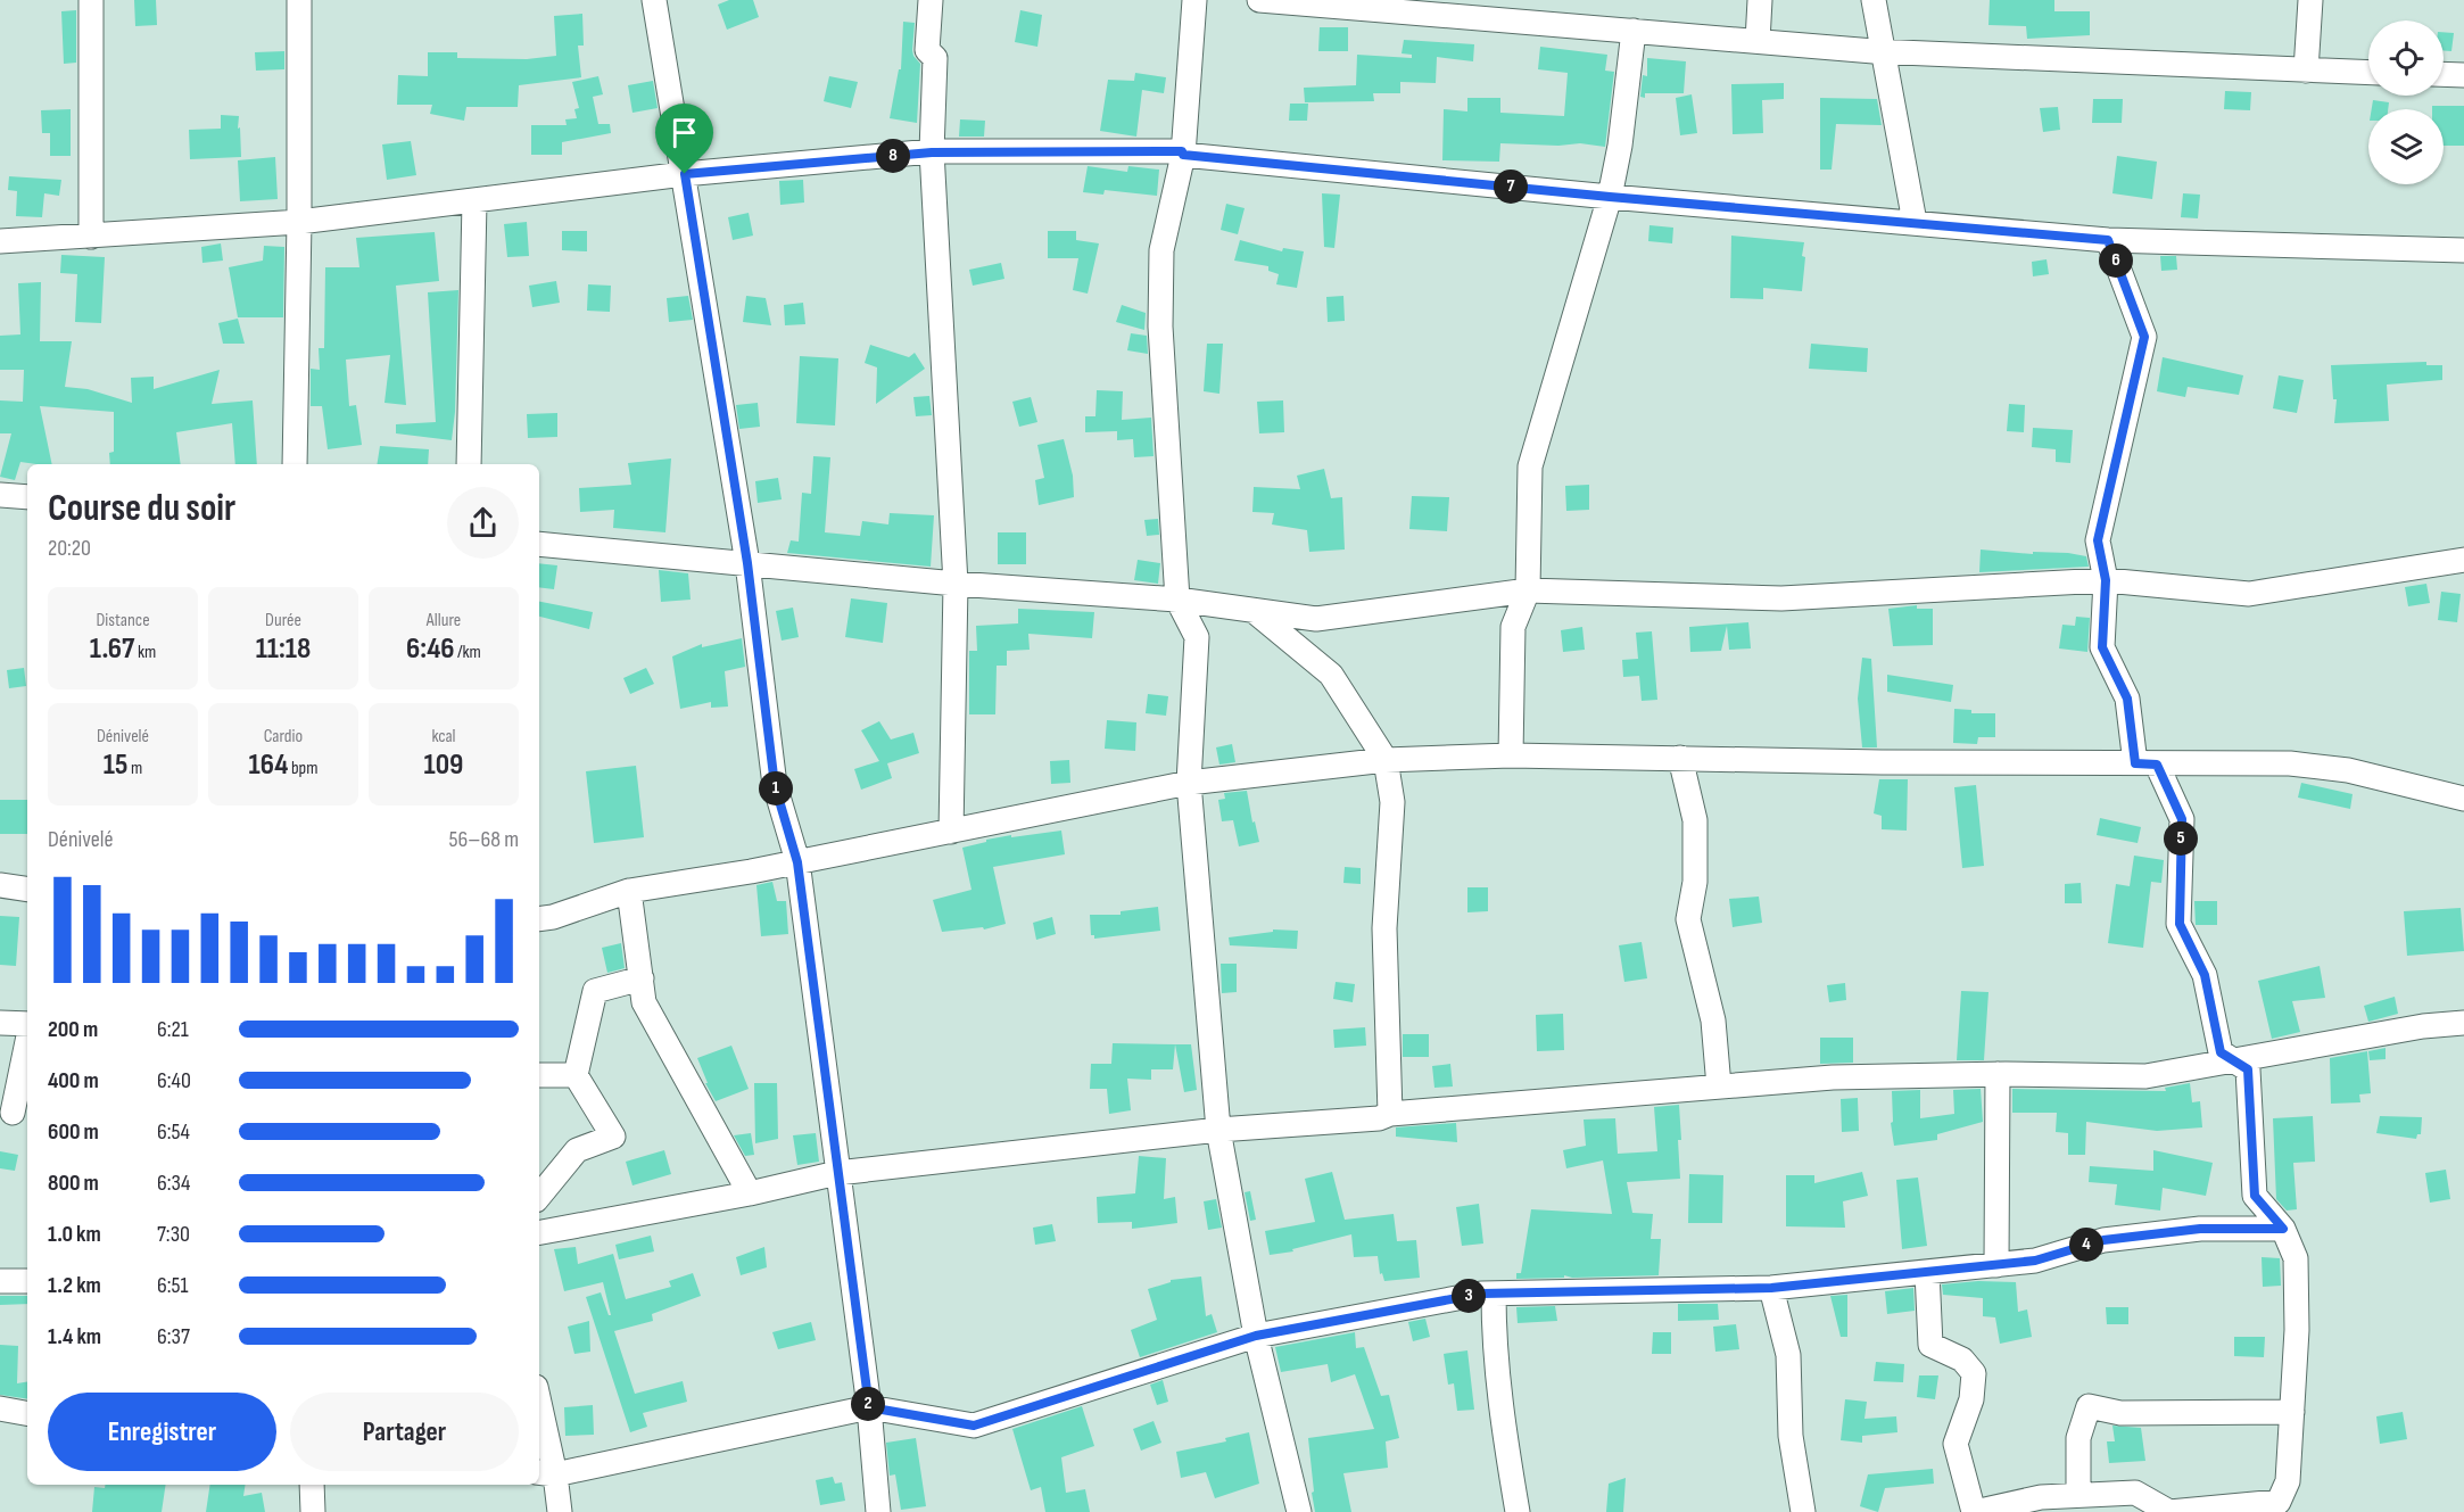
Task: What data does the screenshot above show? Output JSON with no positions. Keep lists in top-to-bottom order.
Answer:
{
  "page": {
    "pins": [
      "8",
      "7",
      "6",
      "1",
      "5",
      "4",
      "3",
      "2"
    ],
    "heading": ["Course du soir", "20:20"],
    "stats": [
      ["Distance", "1.67 km"],
      ["Durée", "11:18"],
      ["Allure", "6:46 /km"],
      ["Dénivelé", "15 m"],
      ["Cardio", "164 bpm"],
      ["kcal", "109"]
    ],
    "chart": ["Dénivelé", "56–68 m"],
    "list": [
      {
        "name": "200 m",
        "note": "6:21"
      },
      {
        "name": "400 m",
        "note": "6:40"
      },
      {
        "name": "600 m",
        "note": "6:54"
      },
      {
        "name": "800 m",
        "note": "6:34"
      },
      {
        "name": "1.0 km",
        "note": "7:30"
      },
      {
        "name": "1.2 km",
        "note": "6:51"
      },
      {
        "name": "1.4 km",
        "note": "6:37"
      }
    ],
    "buttons": ["Enregistrer", "Partager"]
  }
}
